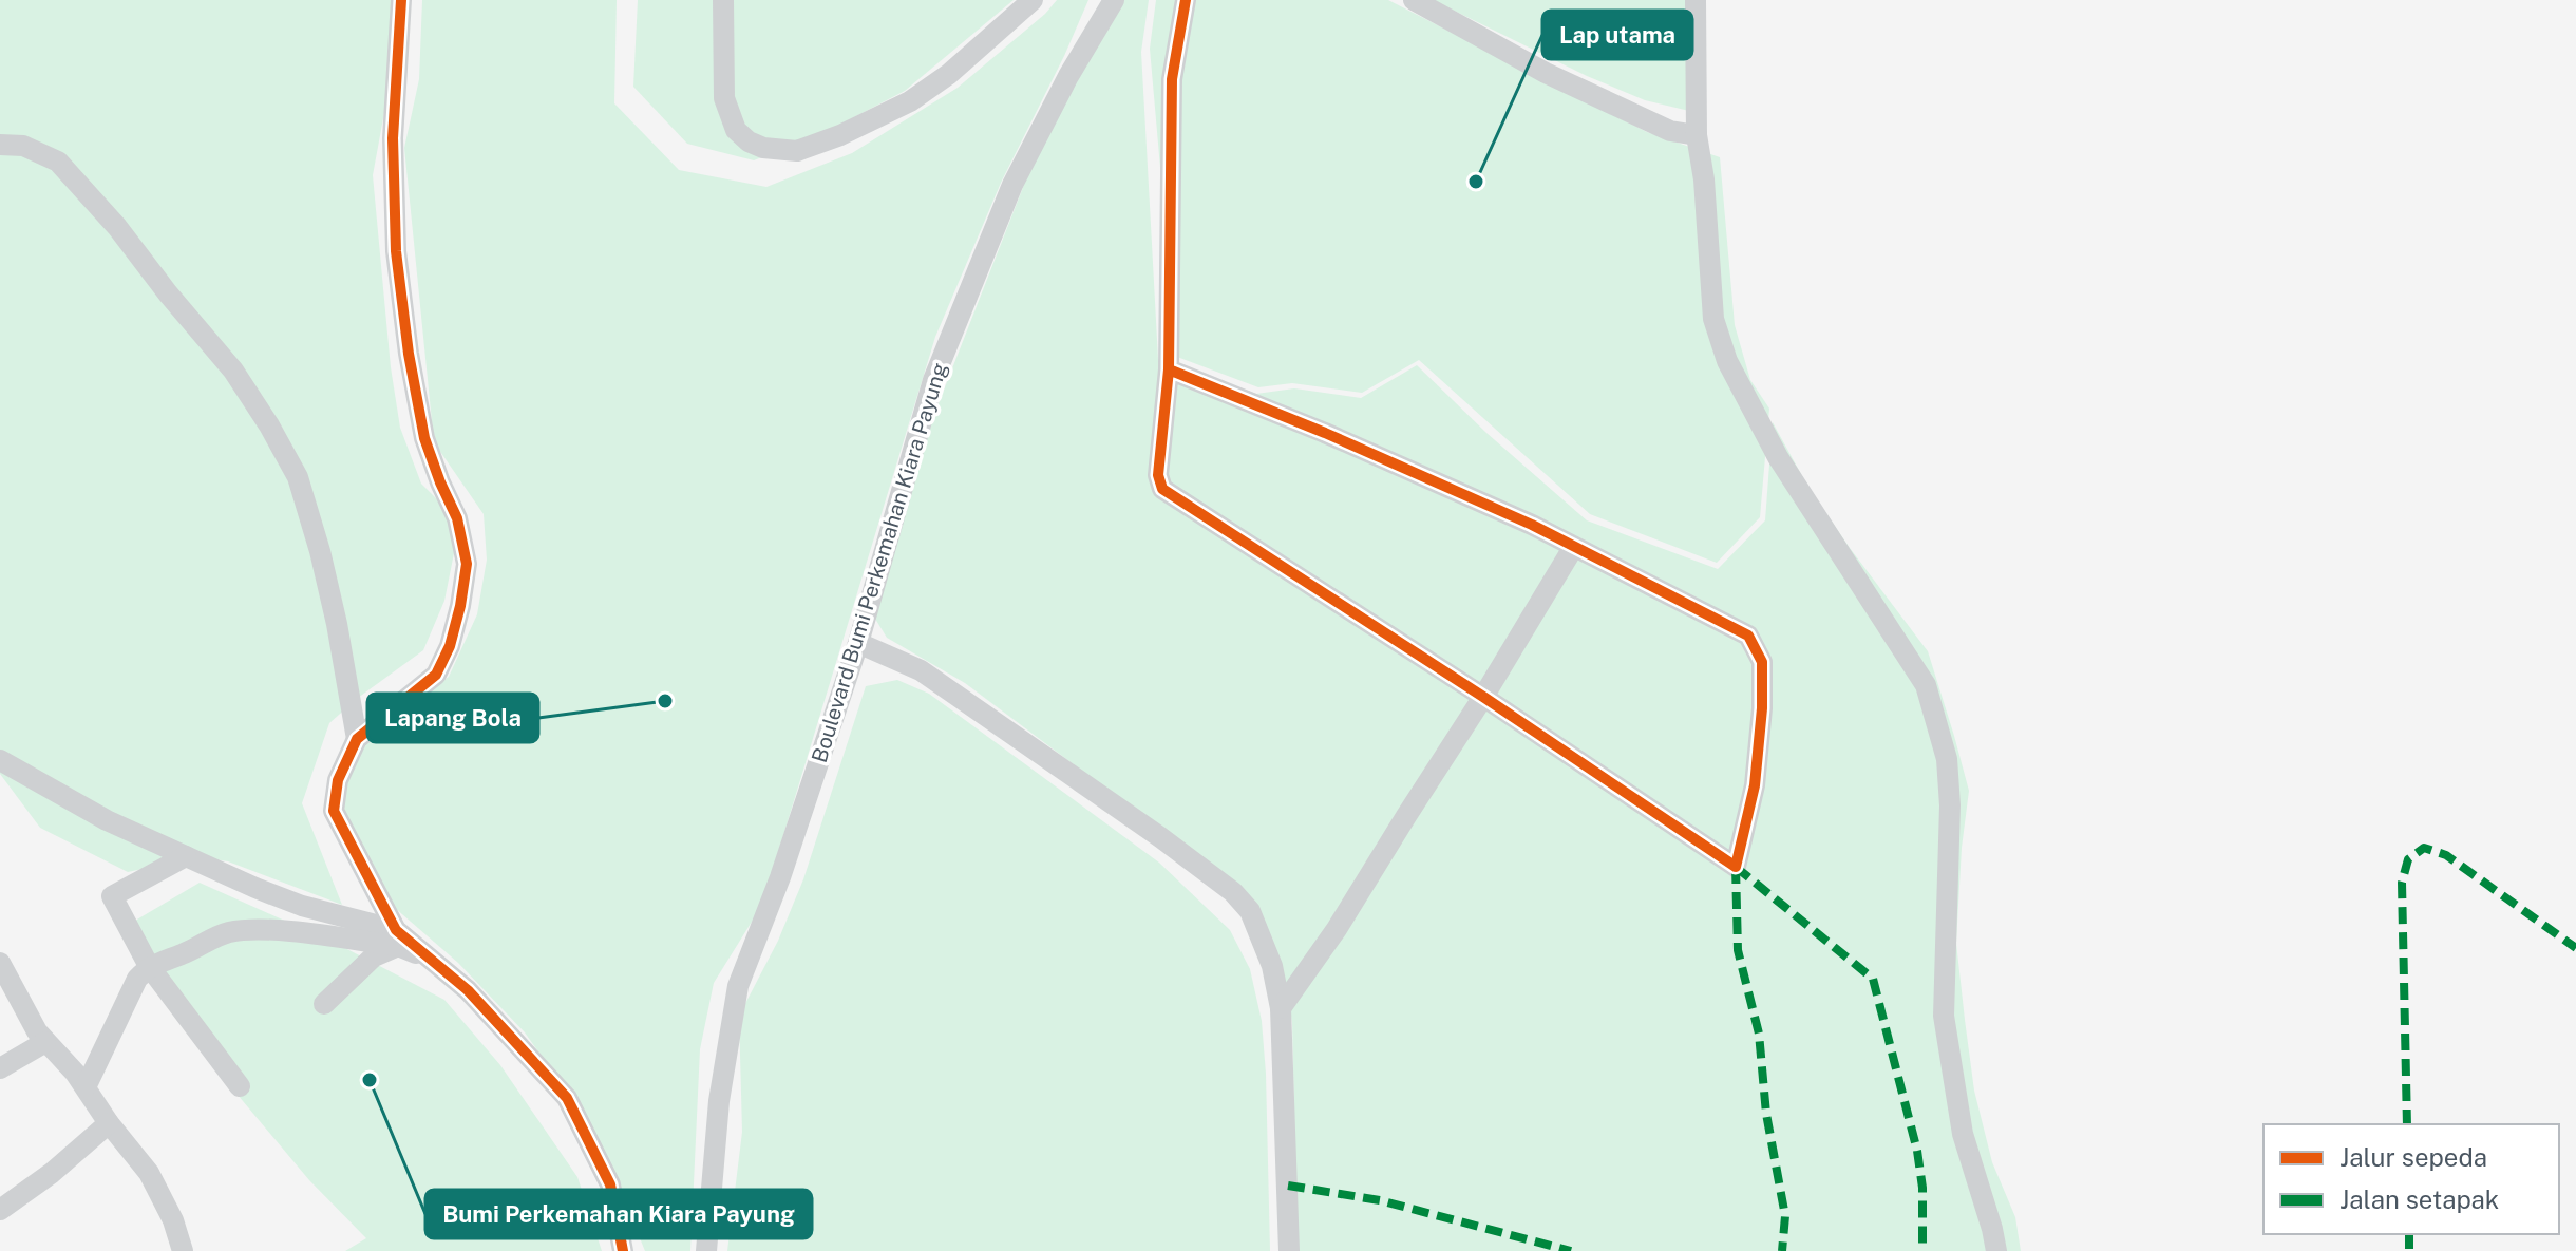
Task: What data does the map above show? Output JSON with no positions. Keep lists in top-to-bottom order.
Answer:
{
  "streets": {
    "street": ["Boulevard Bumi Perkemahan Kiara Payung"]
  },
  "places": ["Lap utama", "Lapang Bola", "Bumi Perkemahan Kiara Payung"],
  "legend": ["Jalur sepeda", "Jalan setapak"]
}
